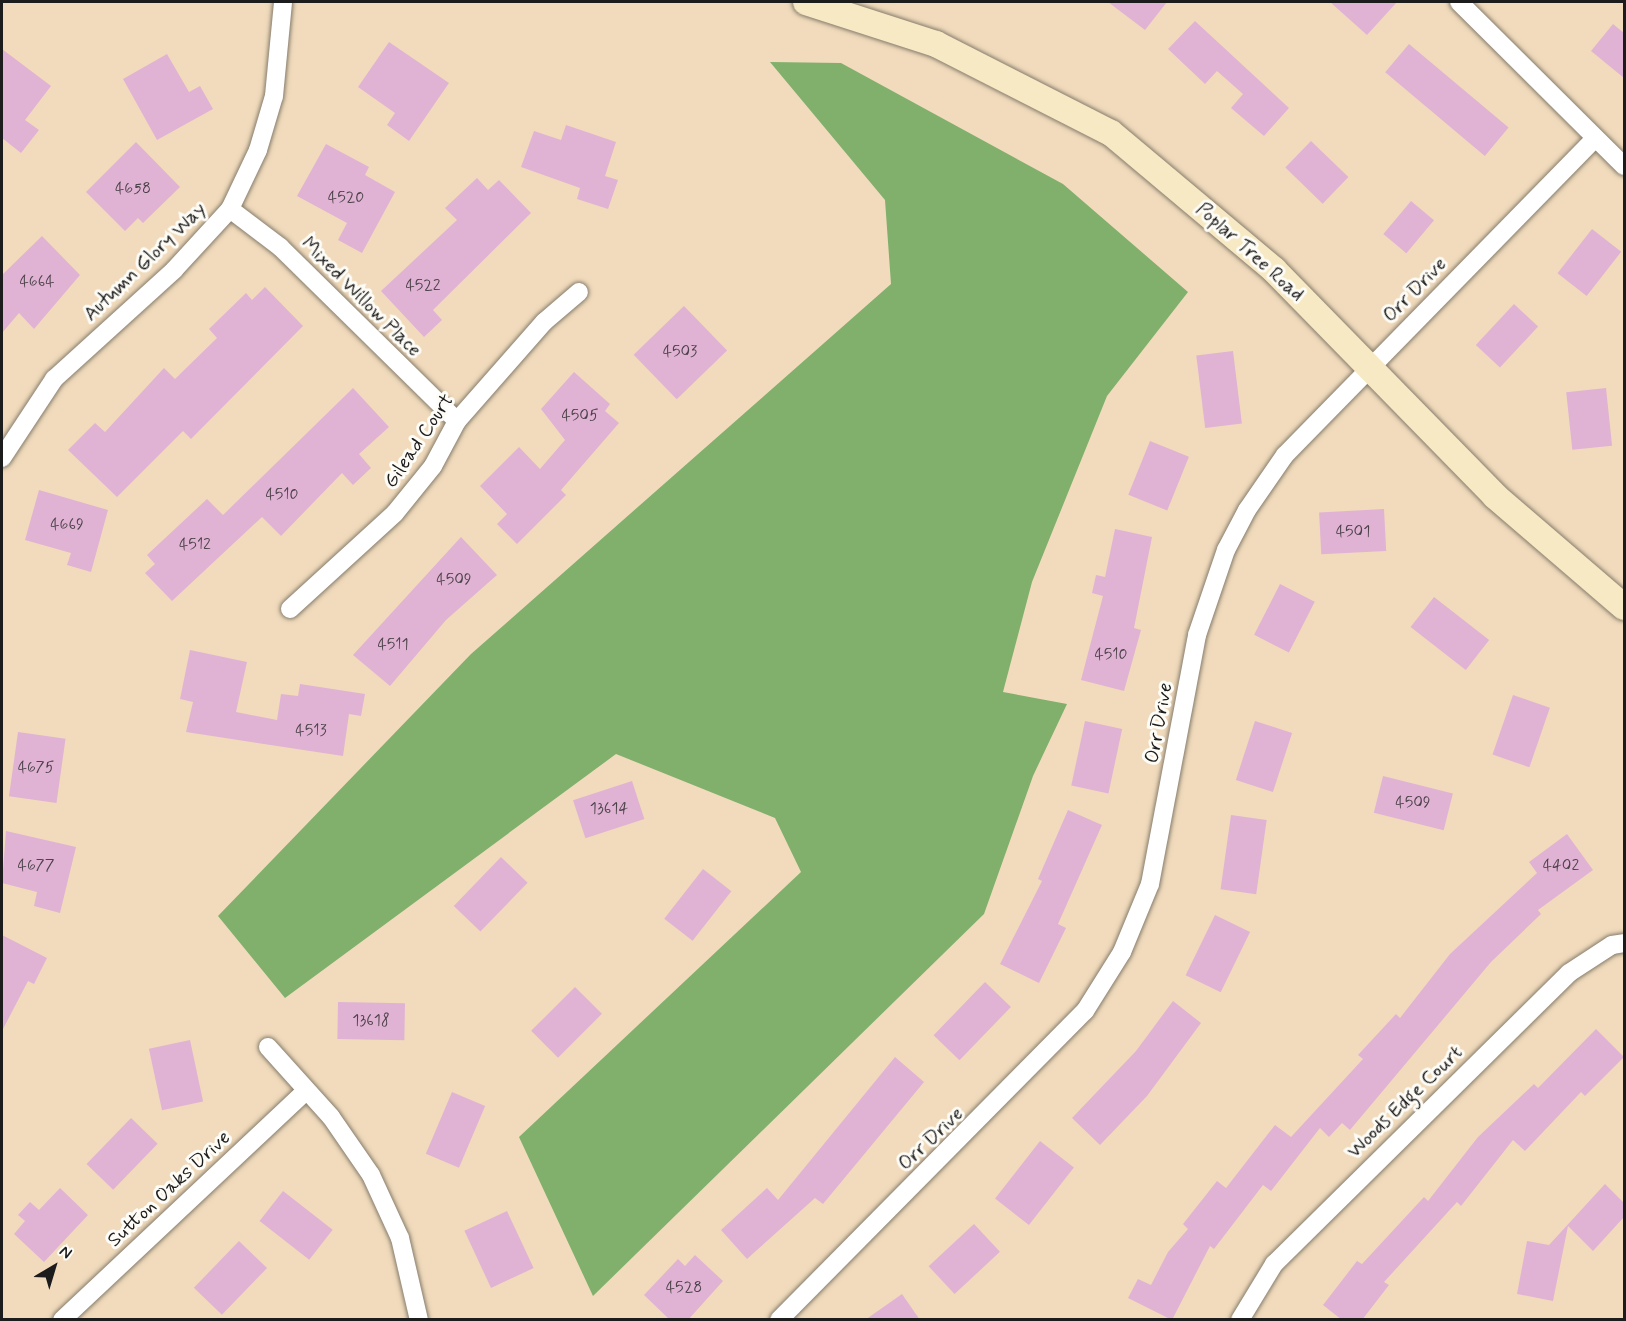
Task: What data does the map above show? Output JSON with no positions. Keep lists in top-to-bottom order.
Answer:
{
  "streets": {
    "main road": ["Poplar Tree Road"],
    "street": [
      "Autumn Glory Way",
      "Orr Drive",
      "Mixed Willow Place",
      "Gilead Court",
      "Woods Edge Court",
      "Sutton Oaks Drive"
    ]
  },
  "crossings": [
    ["Poplar Tree Road", "Orr Drive"],
    ["Autumn Glory Way", "Mixed Willow Place"],
    ["Mixed Willow Place", "Gilead Court"]
  ],
  "house_numbers": [
    "4658",
    "4520",
    "4664",
    "4522",
    "4503",
    "4505",
    "4510",
    "4669",
    "4501",
    "4512",
    "4509",
    "4511",
    "4510",
    "4513",
    "4675",
    "4509",
    "13614",
    "4677",
    "4402",
    "13618",
    "4528"
  ],
  "north": "top right"
}
